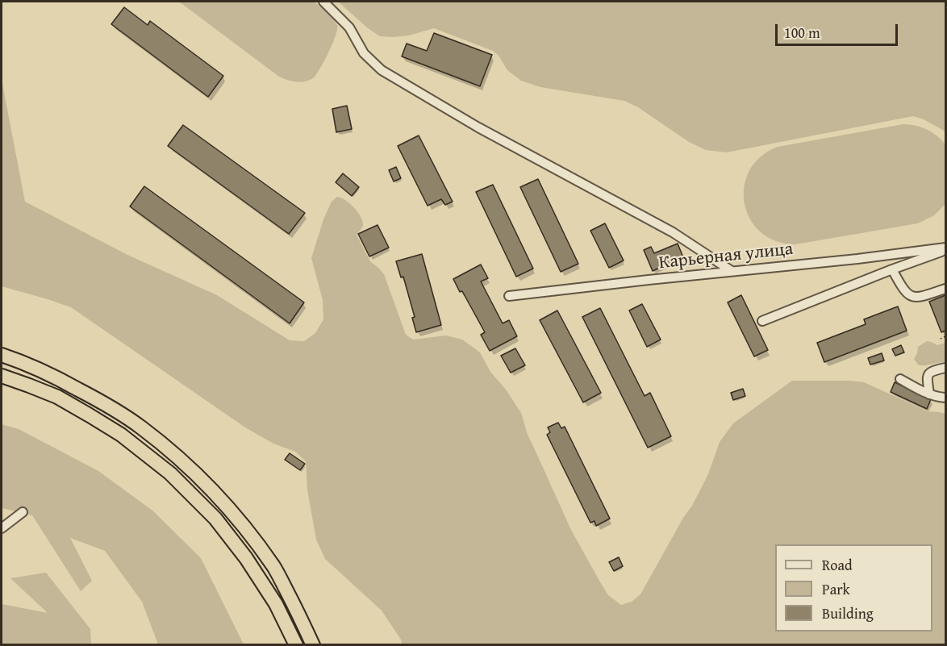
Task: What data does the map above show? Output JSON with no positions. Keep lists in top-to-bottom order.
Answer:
{
  "streets": {
    "street": ["Карьерная улица"]
  },
  "legend": ["Road", "Park", "Building"],
  "scale_bar": "100 m"
}
